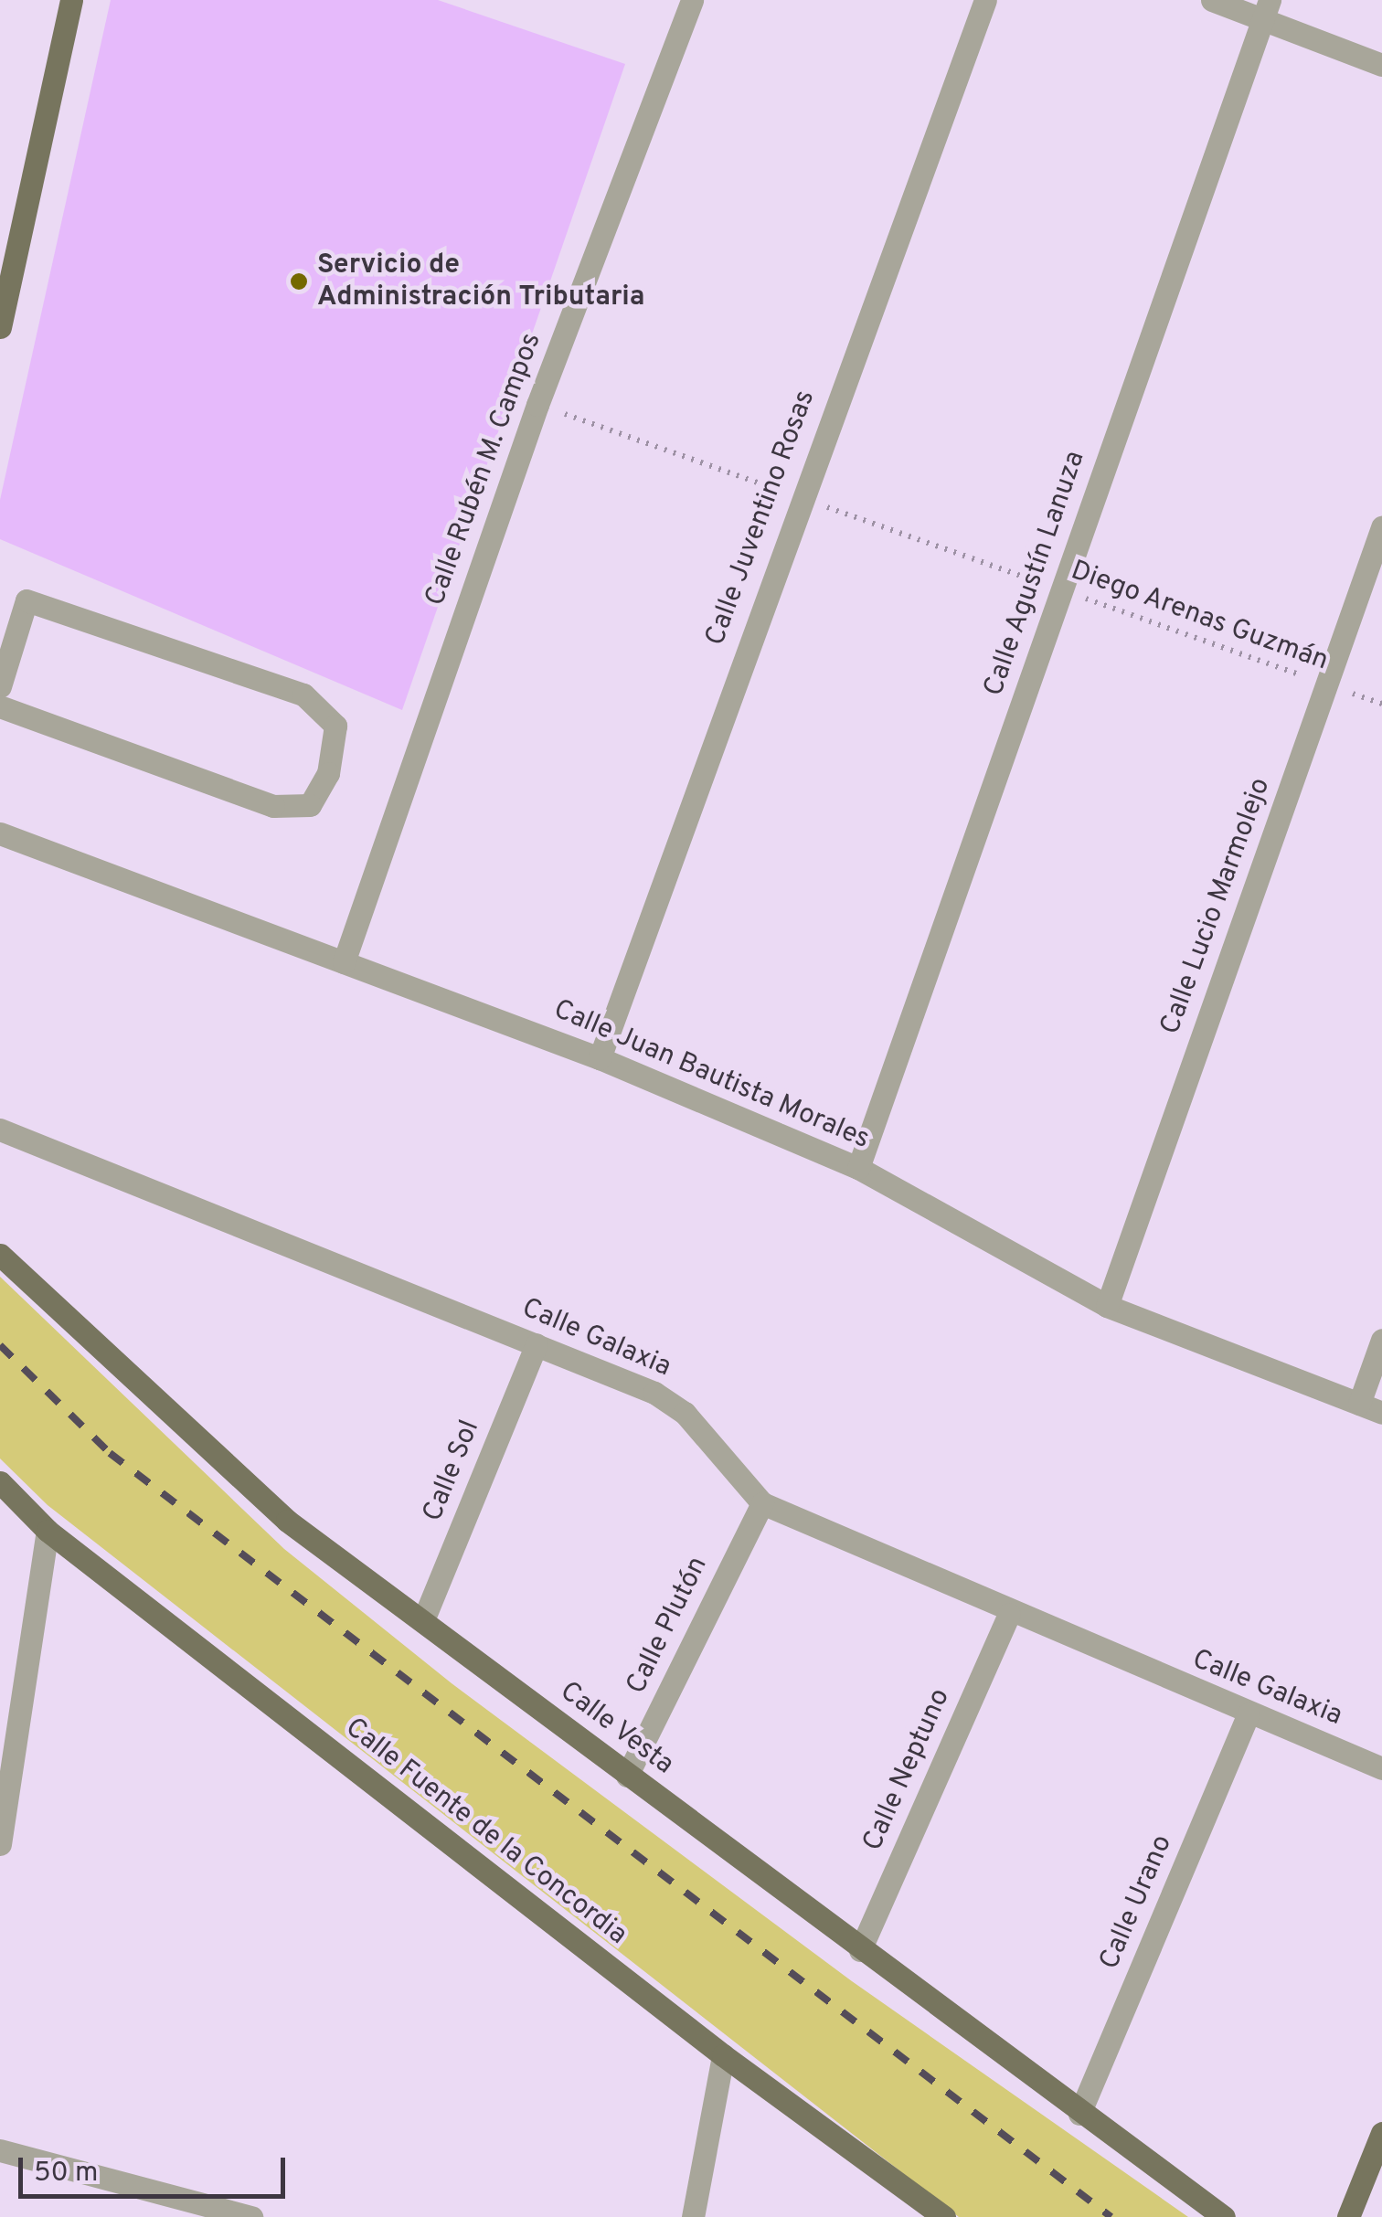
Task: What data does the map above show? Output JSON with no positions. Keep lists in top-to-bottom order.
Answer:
{
  "streets": {
    "main road": ["Calle Vesta", "Calle Fuente de la Concordia"],
    "street": [
      "Calle Rubén M. Campos",
      "Calle Juventino Rosas",
      "Calle Agustín Lanuza",
      "Calle Lucio Marmolejo",
      "Calle Juan Bautista Morales",
      "Calle Galaxia",
      "Calle Sol",
      "Calle Plutón",
      "Calle Neptuno",
      "Calle Urano"
    ],
    "path": ["Diego Arenas Guzmán"]
  },
  "crossings": [
    ["Calle Rubén M. Campos", "Diego Arenas Guzmán"],
    ["Calle Rubén M. Campos", "Calle Juan Bautista Morales"],
    ["Calle Juventino Rosas", "Diego Arenas Guzmán"],
    ["Calle Juventino Rosas", "Calle Juan Bautista Morales"],
    ["Calle Agustín Lanuza", "Diego Arenas Guzmán"],
    ["Calle Agustín Lanuza", "Calle Juan Bautista Morales"],
    ["Diego Arenas Guzmán", "Calle Lucio Marmolejo"],
    ["Calle Lucio Marmolejo", "Calle Juan Bautista Morales"],
    ["Calle Galaxia", "Calle Sol"],
    ["Calle Galaxia", "Calle Plutón"],
    ["Calle Galaxia", "Calle Neptuno"],
    ["Calle Galaxia", "Calle Urano"],
    ["Calle Sol", "Calle Vesta"],
    ["Calle Plutón", "Calle Vesta"],
    ["Calle Vesta", "Calle Neptuno"],
    ["Calle Vesta", "Calle Urano"]
  ],
  "places": ["Servicio de Administración Tributaria"],
  "scale_bar": "50 m"
}
